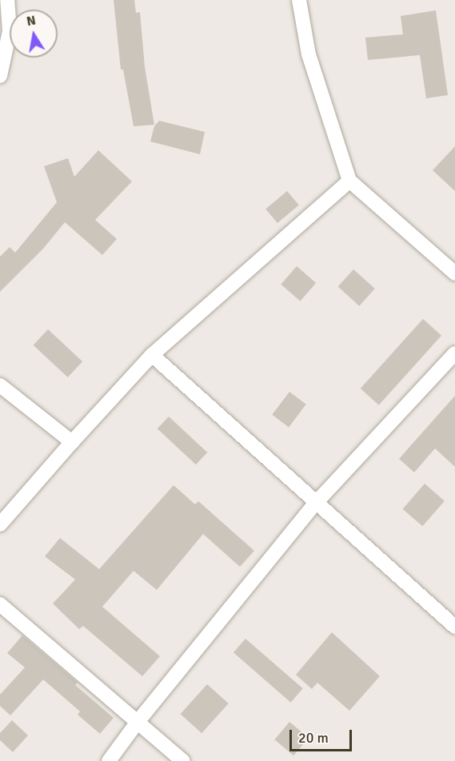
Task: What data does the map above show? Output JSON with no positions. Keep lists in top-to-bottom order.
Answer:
{
  "scale_bar": "20 m",
  "north": "top"
}
